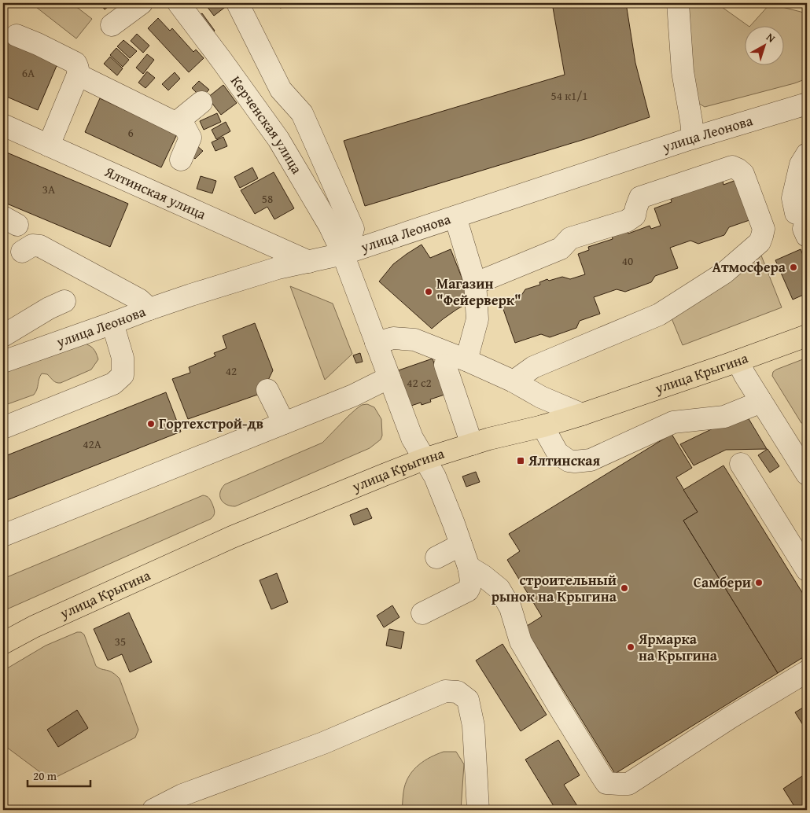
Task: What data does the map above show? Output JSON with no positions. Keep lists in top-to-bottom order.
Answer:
{
  "streets": {
    "main road": ["улица Крыгина"],
    "street": ["Керченская улица", "улица Леонова", "Ялтинская улица"]
  },
  "crossings": [
    ["Керченская улица", "улица Леонова"],
    ["Керченская улица", "улица Крыгина"],
    ["улица Леонова", "Ялтинская улица"]
  ],
  "places": {
    "other": [
      "Атмосфера",
      "Магазин \"Фейерверк\"",
      "Гортехстрой-дв",
      "Самбери",
      "строительный рынок на Крыгина",
      "Ярмарка на Крыгина"
    ],
    "transit": ["Ялтинская"]
  },
  "house_numbers": [
    "6А",
    "54 к1/1",
    "6",
    "3А",
    "58",
    "40",
    "42",
    "42 с2",
    "42А",
    "35"
  ],
  "scale_bar": "20 m",
  "north": "top right"
}
